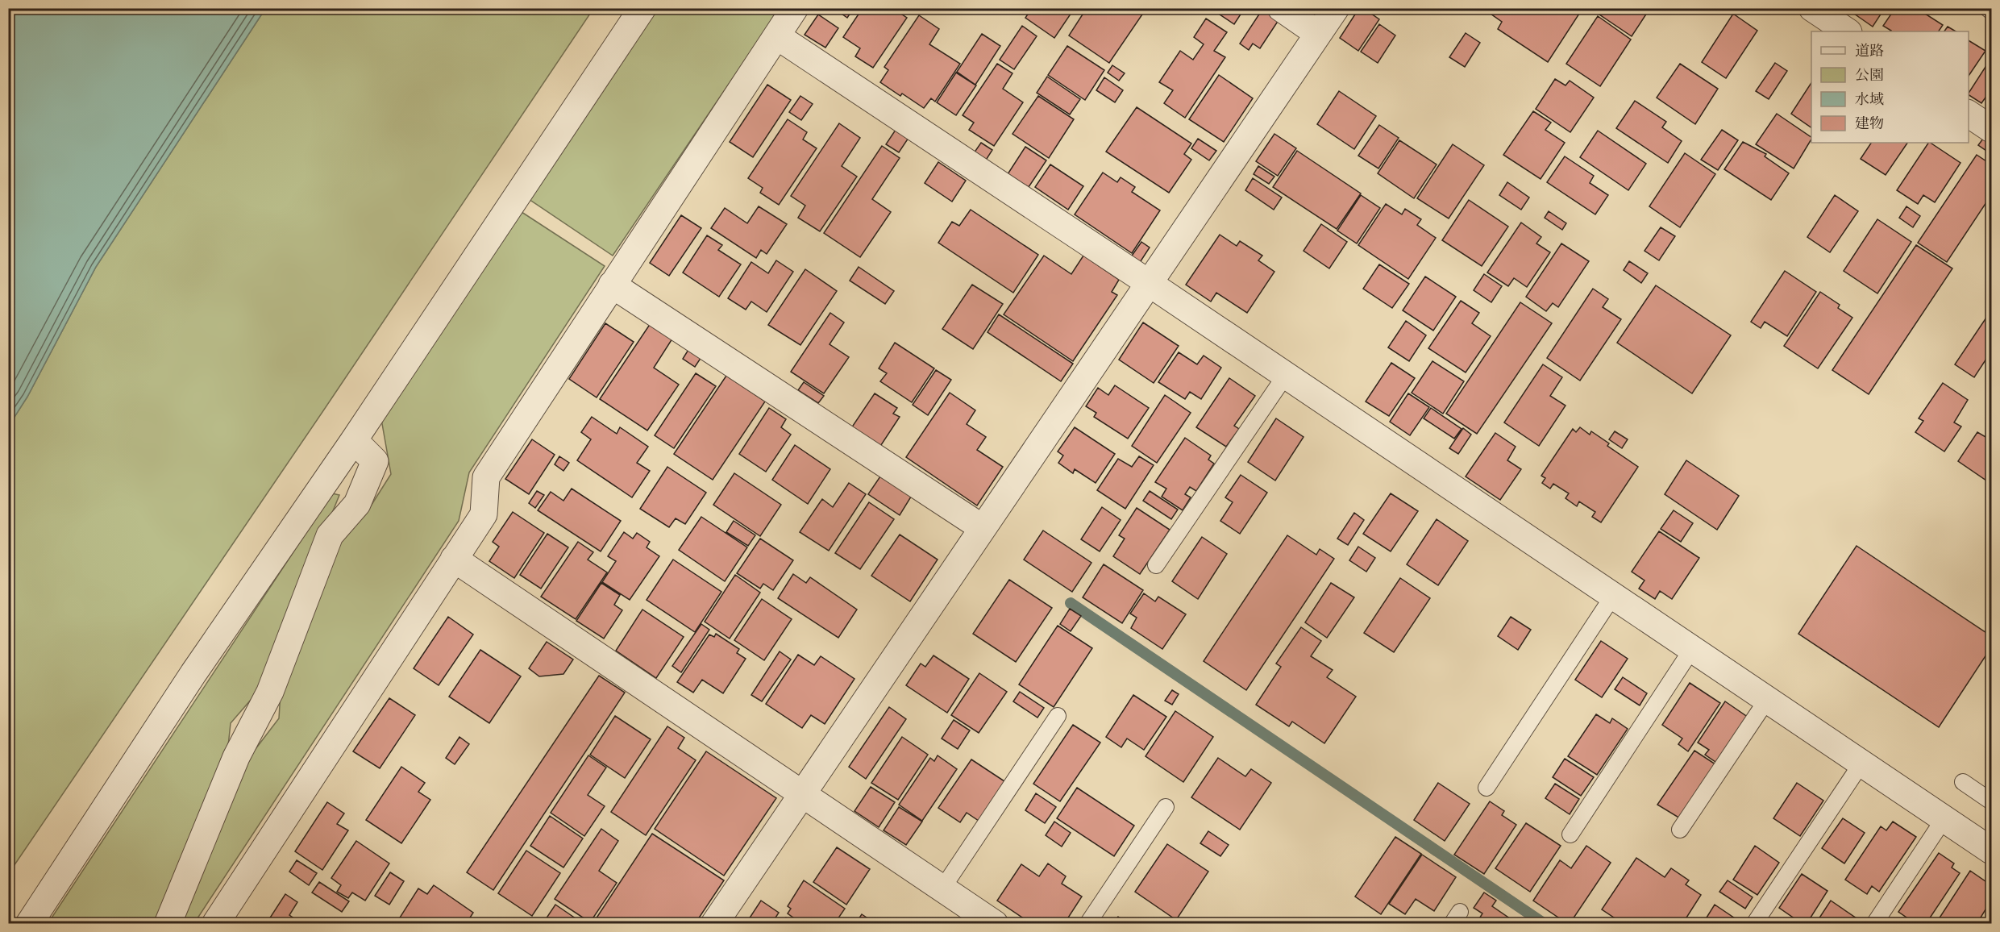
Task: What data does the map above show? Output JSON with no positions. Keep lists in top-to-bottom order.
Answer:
{
  "legend": [
    "道路",
    "公園",
    "水域",
    "建物"
  ]
}
